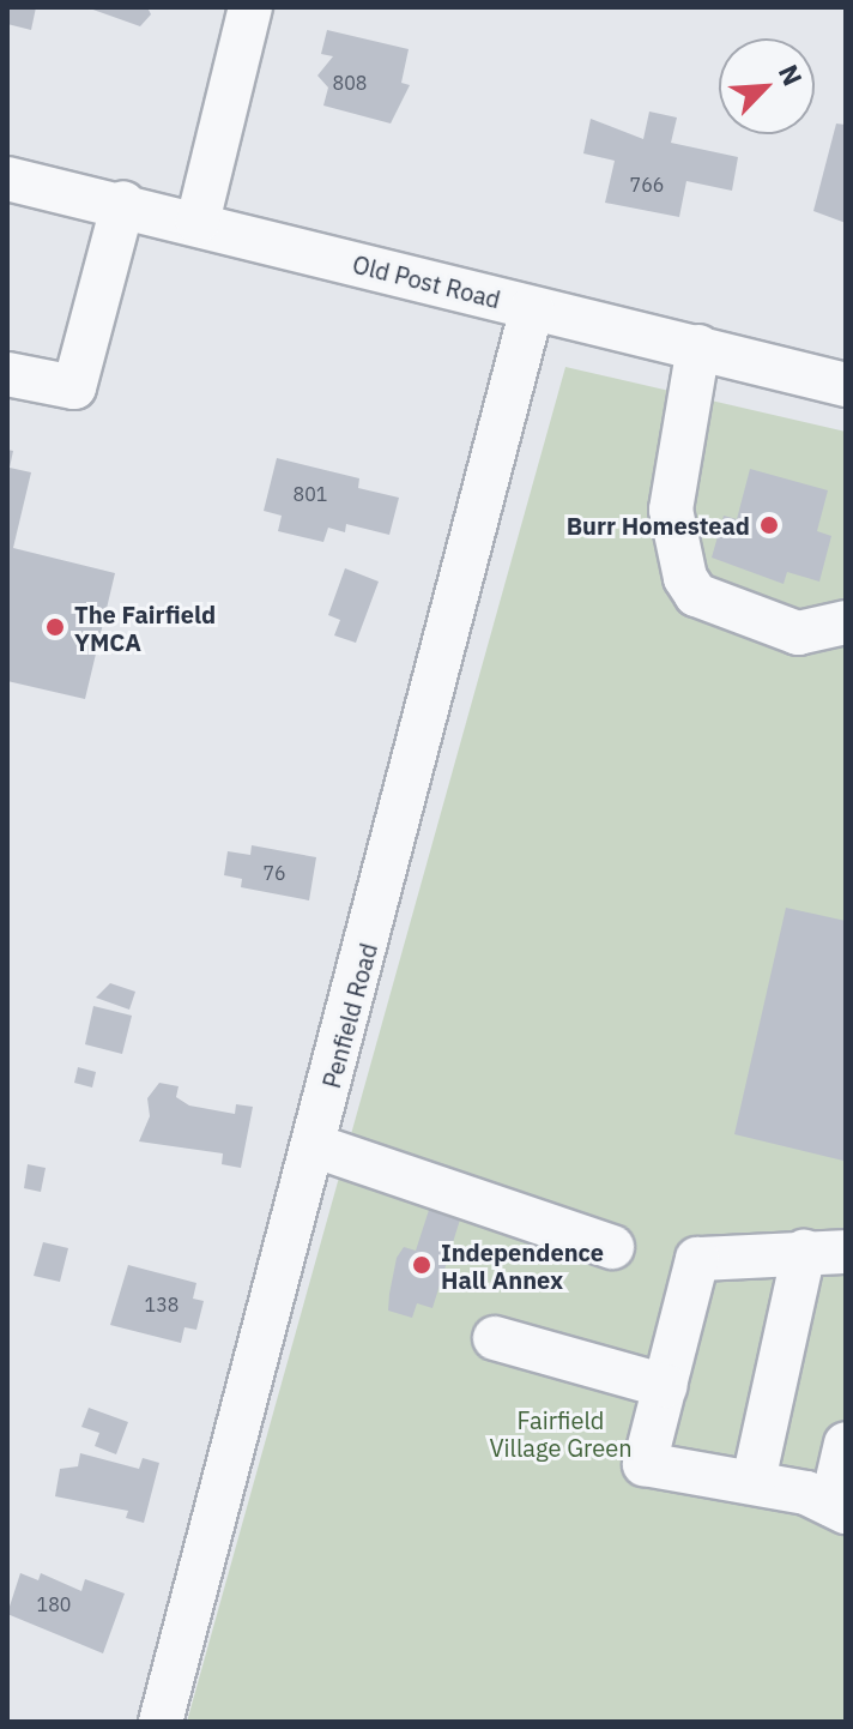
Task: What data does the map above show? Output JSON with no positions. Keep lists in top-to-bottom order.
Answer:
{
  "streets": {
    "street": ["Old Post Road", "Penfield Road"]
  },
  "crossings": [
    ["Old Post Road", "Penfield Road"]
  ],
  "parks": ["Fairfield Village Green"],
  "places": ["Burr Homestead", "The Fairfield YMCA", "Independence Hall Annex"],
  "house_numbers": [
    "808",
    "766",
    "801",
    "76",
    "138",
    "180"
  ],
  "north": "top right"
}
